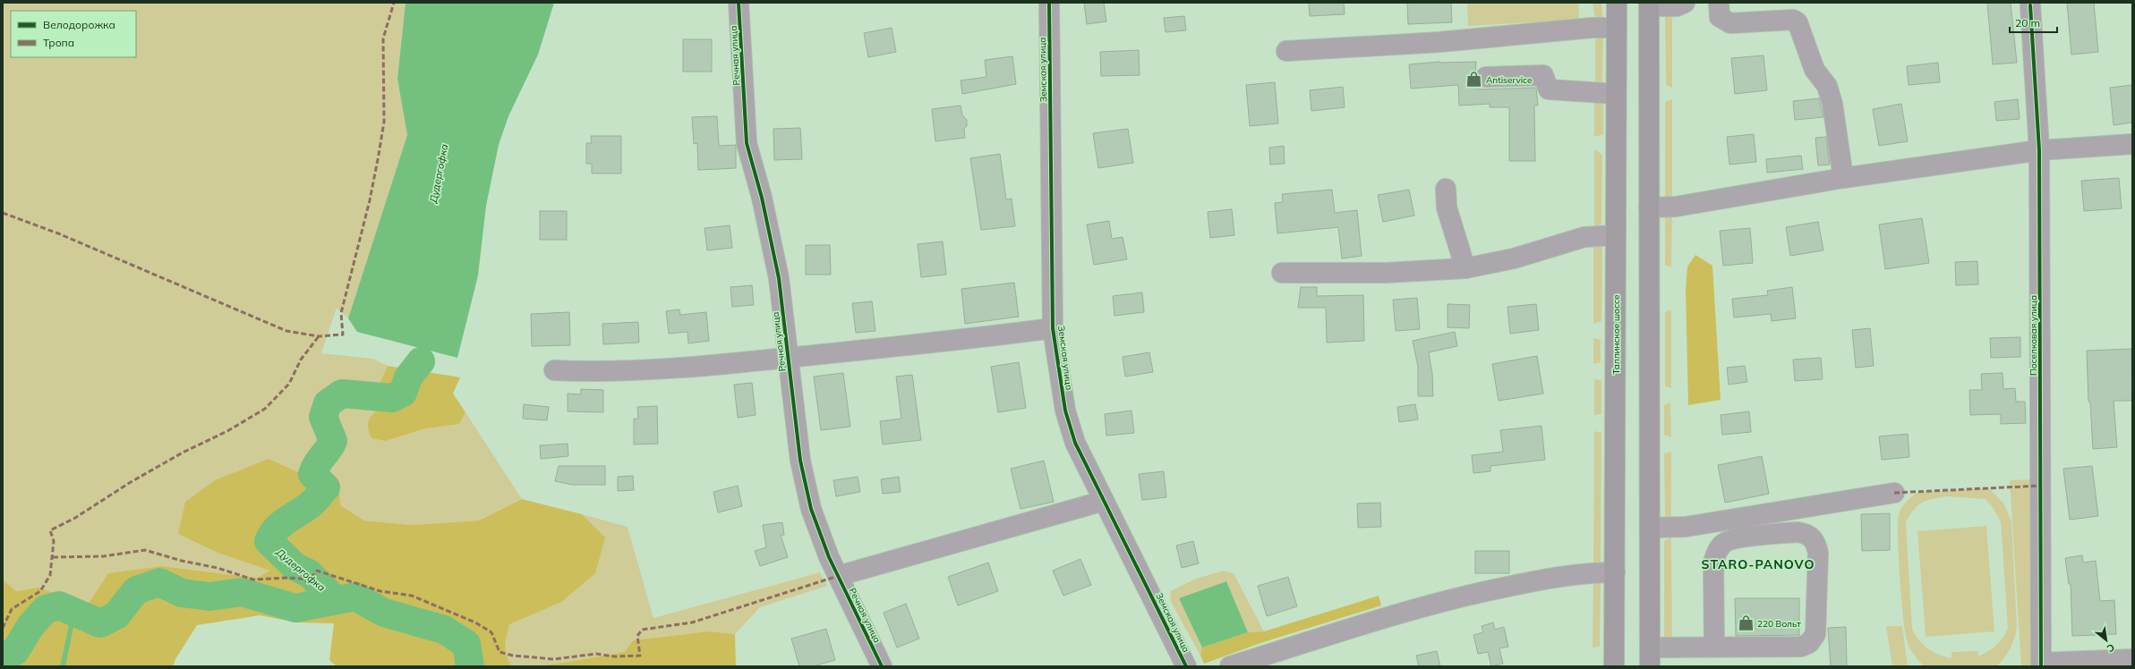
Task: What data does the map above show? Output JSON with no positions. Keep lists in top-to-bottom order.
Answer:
{
  "streets": {
    "main road": ["Таллинское шоссе"],
    "street": ["Речная улица", "Земская улица", "Поселковая улица"]
  },
  "districts": ["STARO-PANOVO"],
  "water": ["Дудергофка"],
  "places": {
    "shop": ["Antiservice", "220 Вольт"]
  },
  "legend": ["Велодорожка", "Тропа"],
  "scale_bar": "20 m",
  "north": "bottom right"
}
